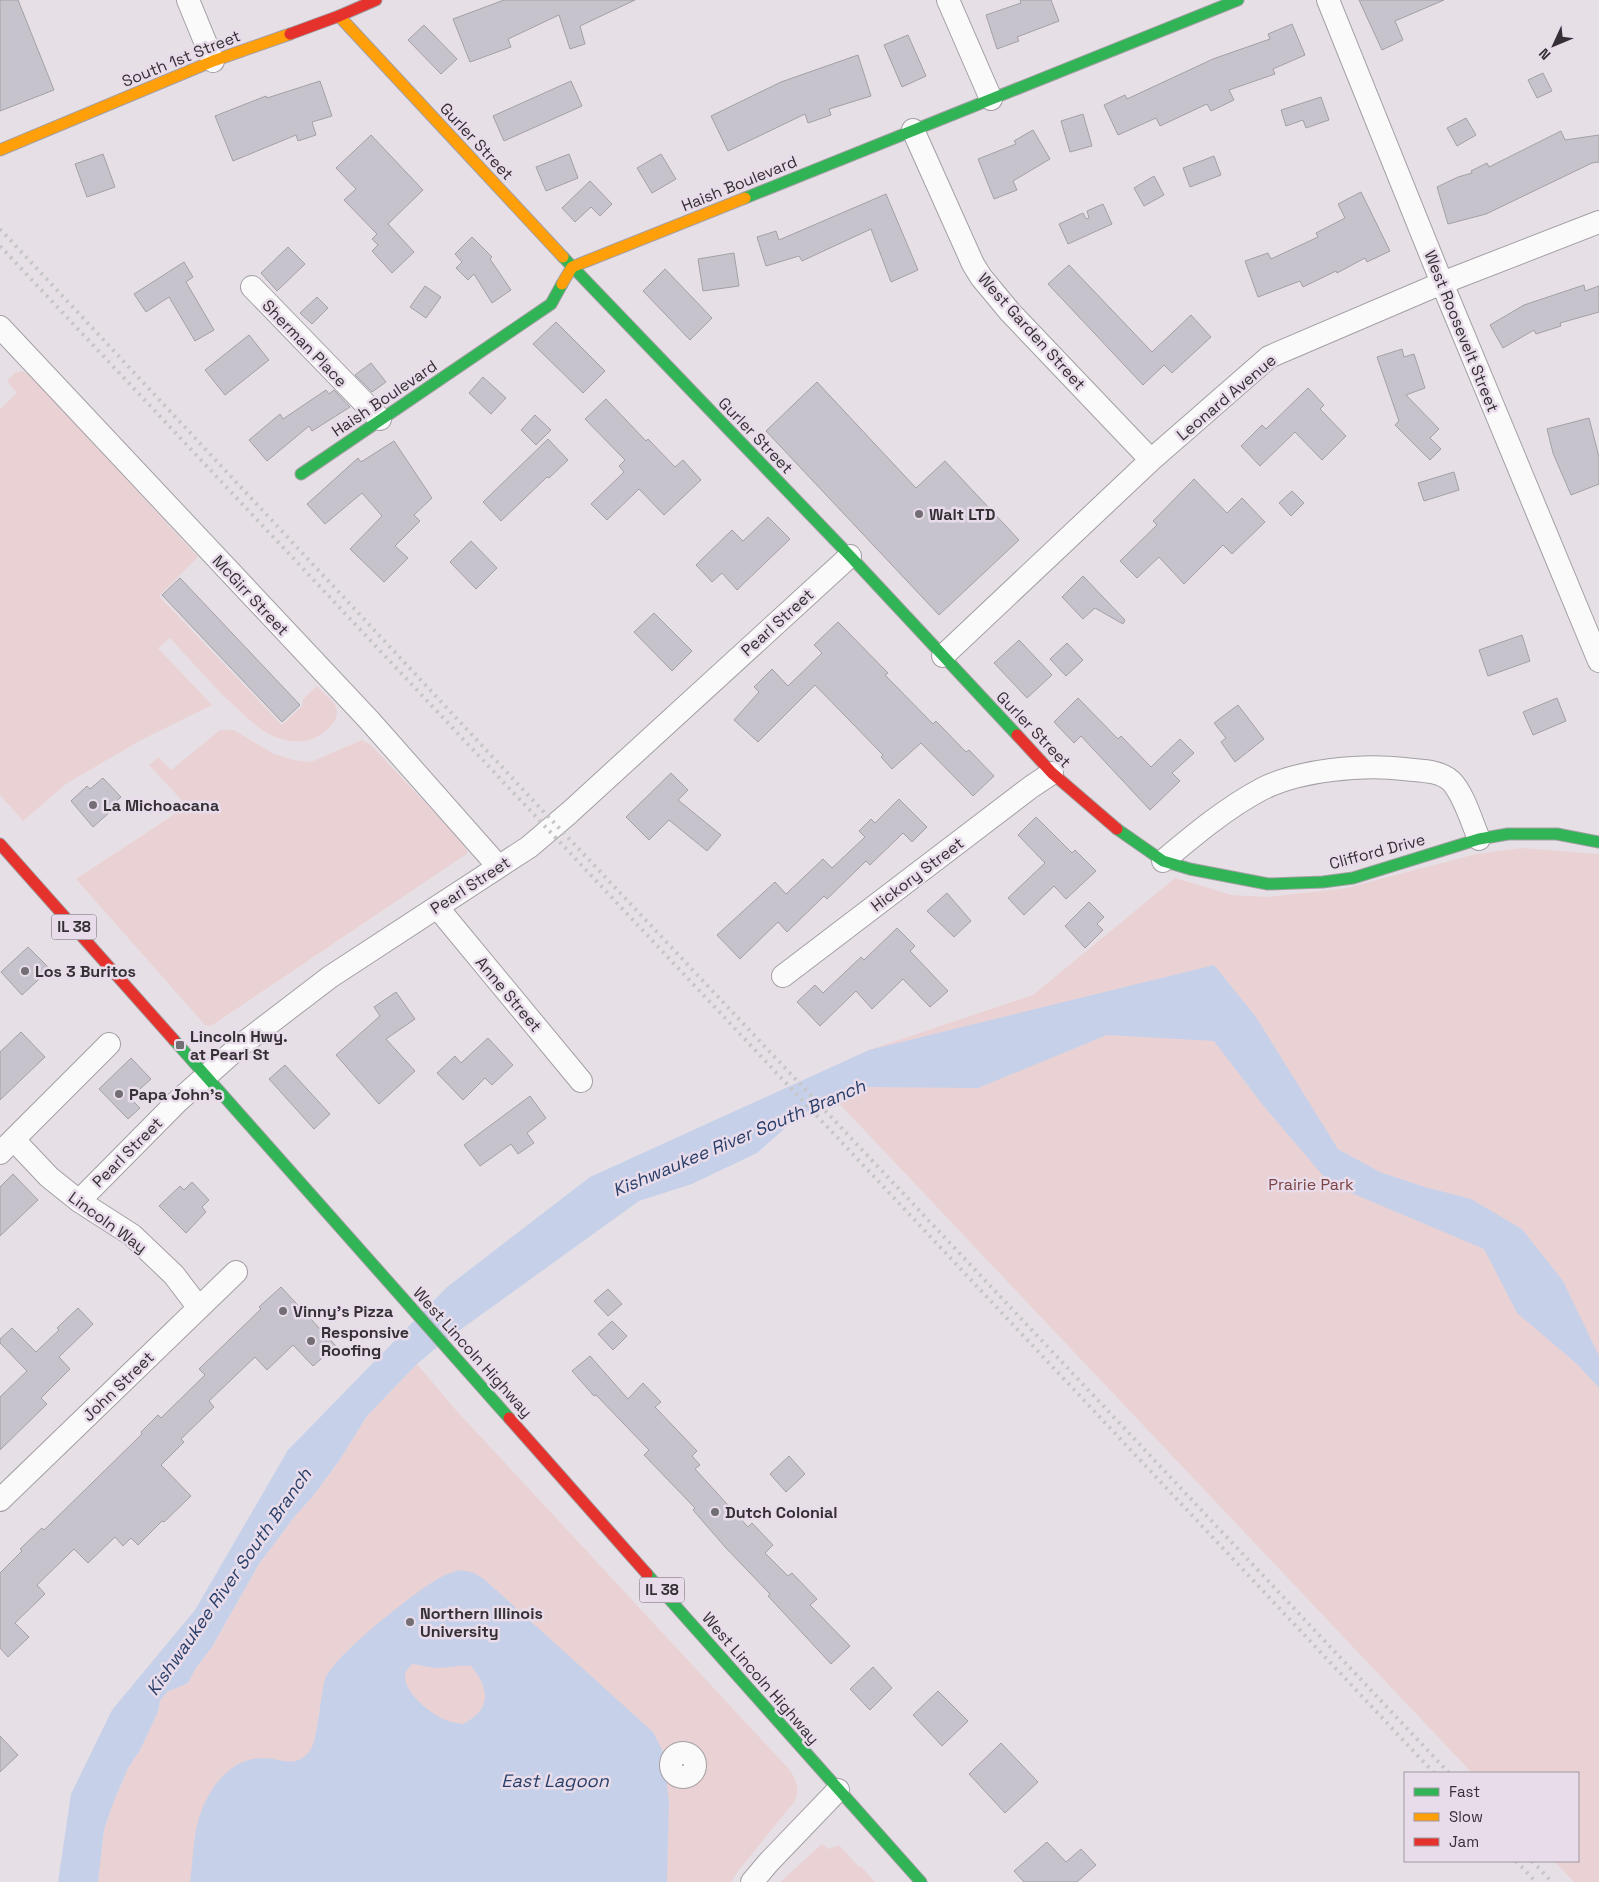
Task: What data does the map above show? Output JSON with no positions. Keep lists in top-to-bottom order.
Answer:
{
  "streets": {
    "street": [
      "South 1st Street",
      "Gurler Street",
      "Haish Boulevard",
      "West Garden Street",
      "West Roosevelt Street",
      "Sherman Place",
      "Leonard Avenue",
      "McGirr Street",
      "Pearl Street",
      "Clifford Drive",
      "Hickory Street",
      "IL 38",
      "Anne Street",
      "Lincoln Way",
      "West Lincoln Highway",
      "John Street"
    ]
  },
  "crossings": [
    ["South 1st Street", "Gurler Street"],
    ["Gurler Street", "Haish Boulevard"],
    ["Gurler Street", "Leonard Avenue"],
    ["Gurler Street", "Pearl Street"],
    ["Gurler Street", "Clifford Drive"],
    ["Gurler Street", "Hickory Street"],
    ["Haish Boulevard", "West Garden Street"],
    ["Haish Boulevard", "Sherman Place"],
    ["West Garden Street", "Leonard Avenue"],
    ["West Roosevelt Street", "Leonard Avenue"],
    ["McGirr Street", "Pearl Street"],
    ["Pearl Street", "Anne Street"],
    ["Pearl Street", "Lincoln Way"],
    ["Pearl Street", "West Lincoln Highway"],
    ["Lincoln Way", "John Street"]
  ],
  "water": ["Kishwaukee River South Branch", "East Lagoon"],
  "parks": ["Prairie Park"],
  "places": {
    "other": [
      "Walt LTD",
      "La Michoacana",
      "Los 3 Buritos",
      "Papa John's",
      "Vinny's Pizza",
      "Responsive Roofing",
      "Dutch Colonial",
      "Northern Illinois University"
    ],
    "transit": ["Lincoln Hwy. at Pearl St"]
  },
  "legend": ["Fast", "Slow", "Jam"],
  "north": "bottom left"
}
